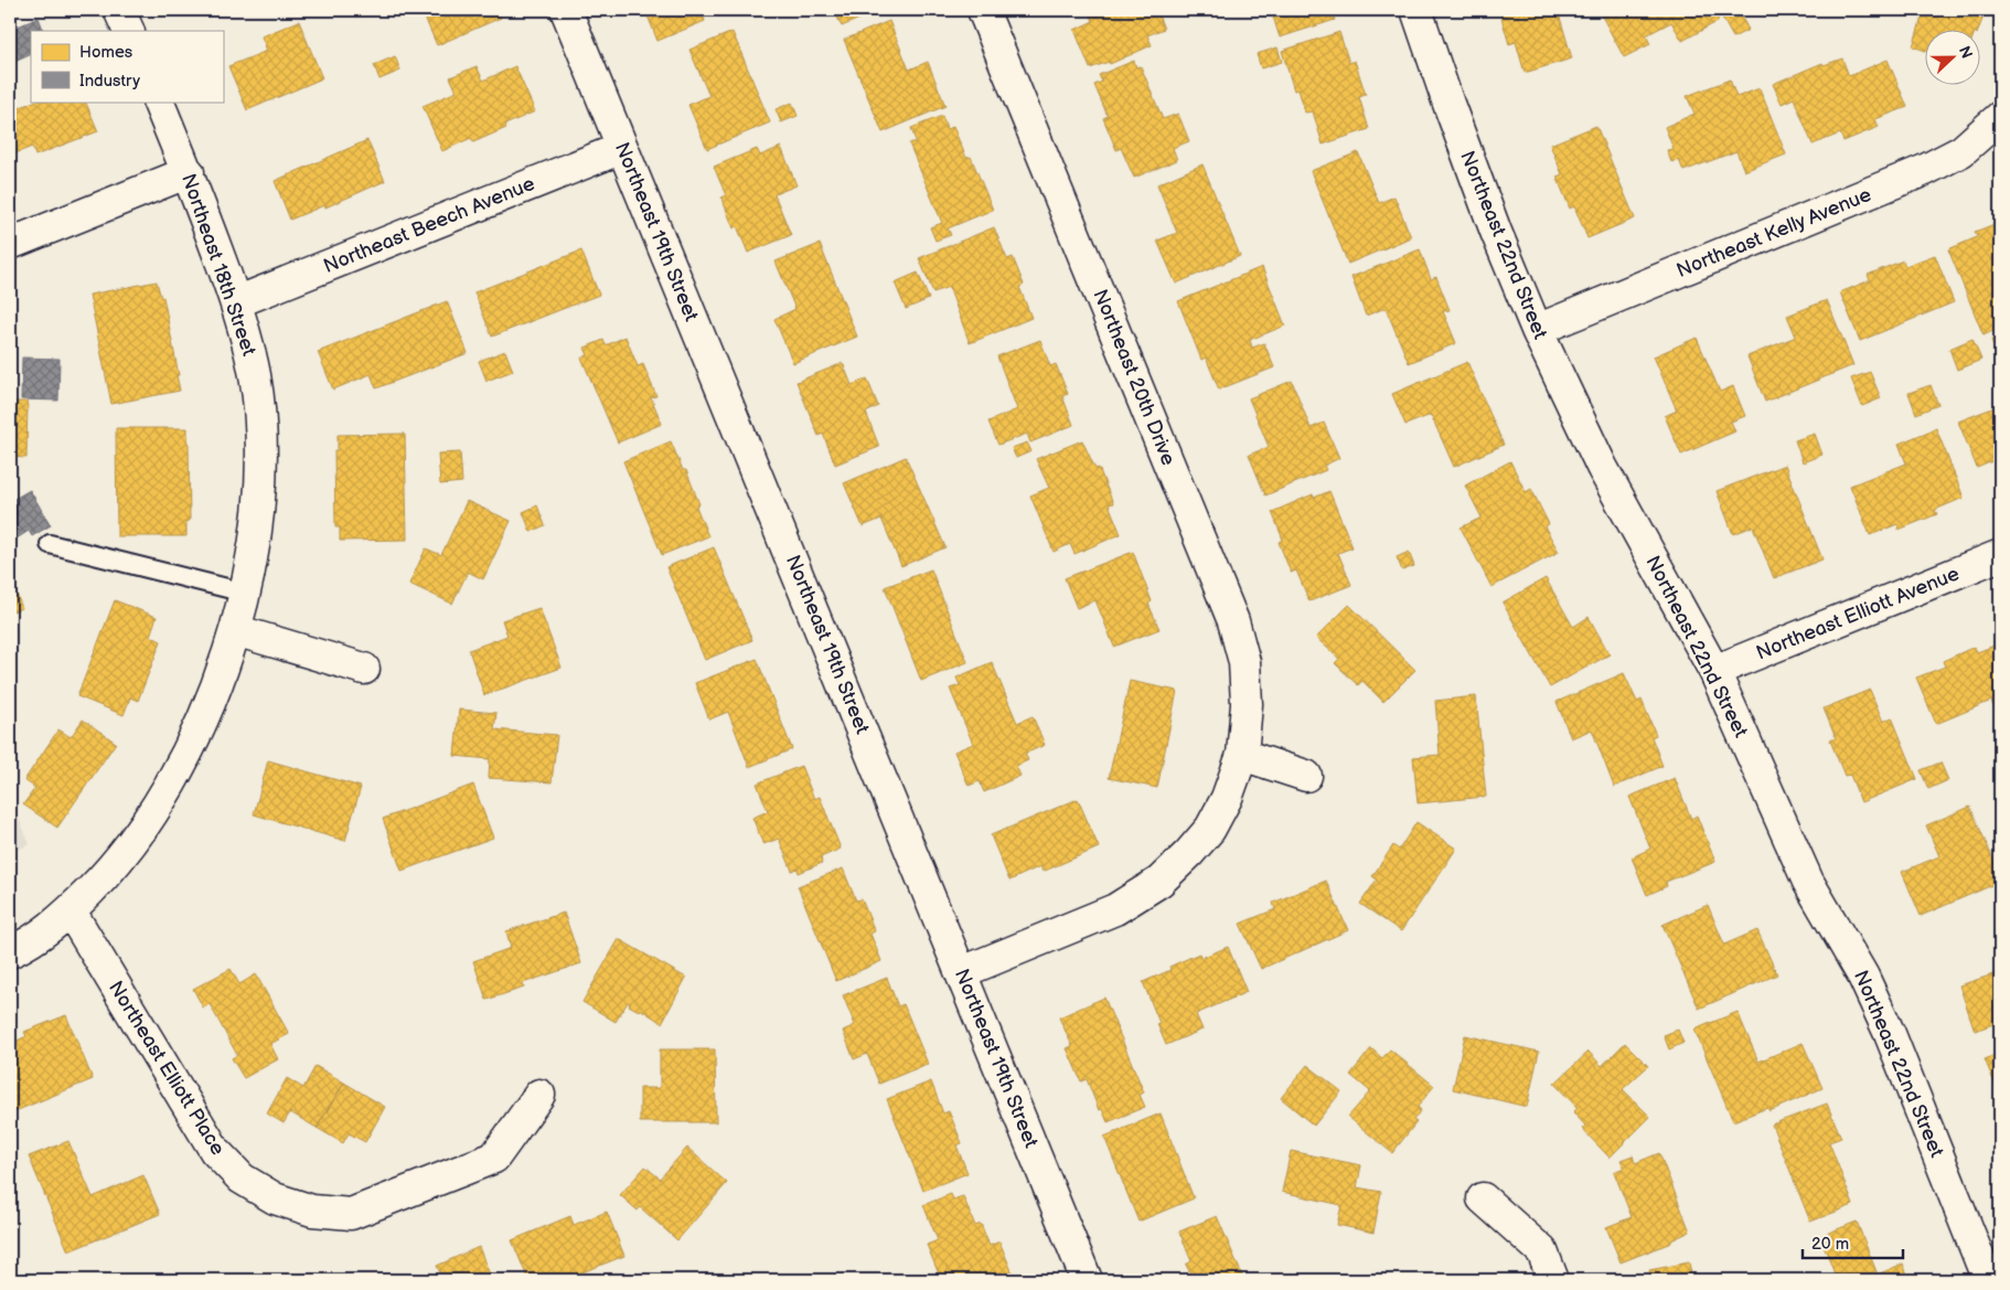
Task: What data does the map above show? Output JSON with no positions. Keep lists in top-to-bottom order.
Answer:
{
  "streets": {
    "street": [
      "Northeast Beech Avenue",
      "Northeast 19th Street",
      "Northeast Kelly Avenue",
      "Northeast 22nd Street",
      "Northeast 18th Street",
      "Northeast 20th Drive",
      "Northeast Elliott Avenue",
      "Northeast Elliott Place"
    ]
  },
  "crossings": [
    ["Northeast Beech Avenue", "Northeast 19th Street"],
    ["Northeast Beech Avenue", "Northeast 18th Street"],
    ["Northeast 19th Street", "Northeast 20th Drive"],
    ["Northeast Kelly Avenue", "Northeast 22nd Street"],
    ["Northeast 22nd Street", "Northeast Elliott Avenue"],
    ["Northeast 18th Street", "Northeast Elliott Place"]
  ],
  "legend": ["Homes", "Industry"],
  "scale_bar": "20 m",
  "north": "right"
}
